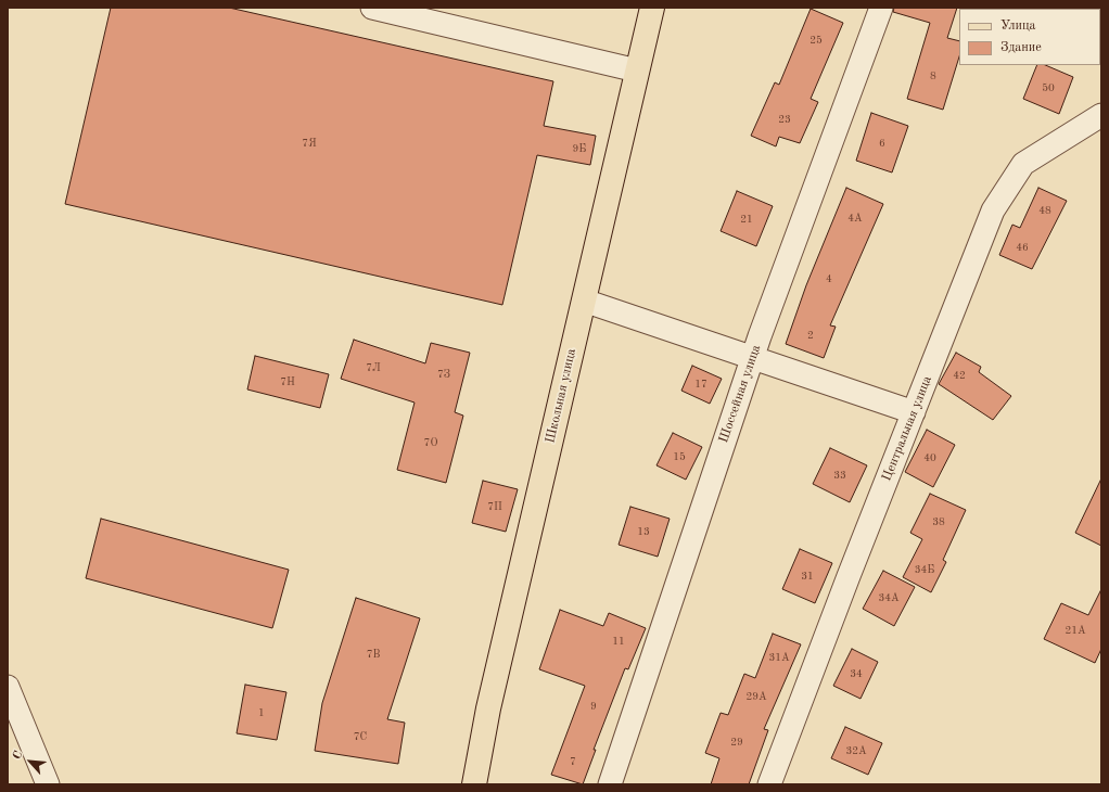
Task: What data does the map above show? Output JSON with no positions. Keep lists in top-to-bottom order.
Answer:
{
  "streets": {
    "main road": ["Школьная улица"],
    "street": ["Шоссейная улица", "Центральная улица"]
  },
  "house_numbers": [
    "25",
    "8",
    "50",
    "23",
    "7Я",
    "6",
    "9Б",
    "48",
    "4А",
    "21",
    "46",
    "4",
    "2",
    "7Л",
    "7З",
    "42",
    "7Н",
    "17",
    "7О",
    "15",
    "40",
    "33",
    "7П",
    "38",
    "13",
    "34Б",
    "31",
    "34А",
    "21А",
    "11",
    "7В",
    "31А",
    "34",
    "29А",
    "9",
    "1",
    "7С",
    "29",
    "32А",
    "7"
  ],
  "legend": ["Улица", "Здание"],
  "north": "top left"
}
